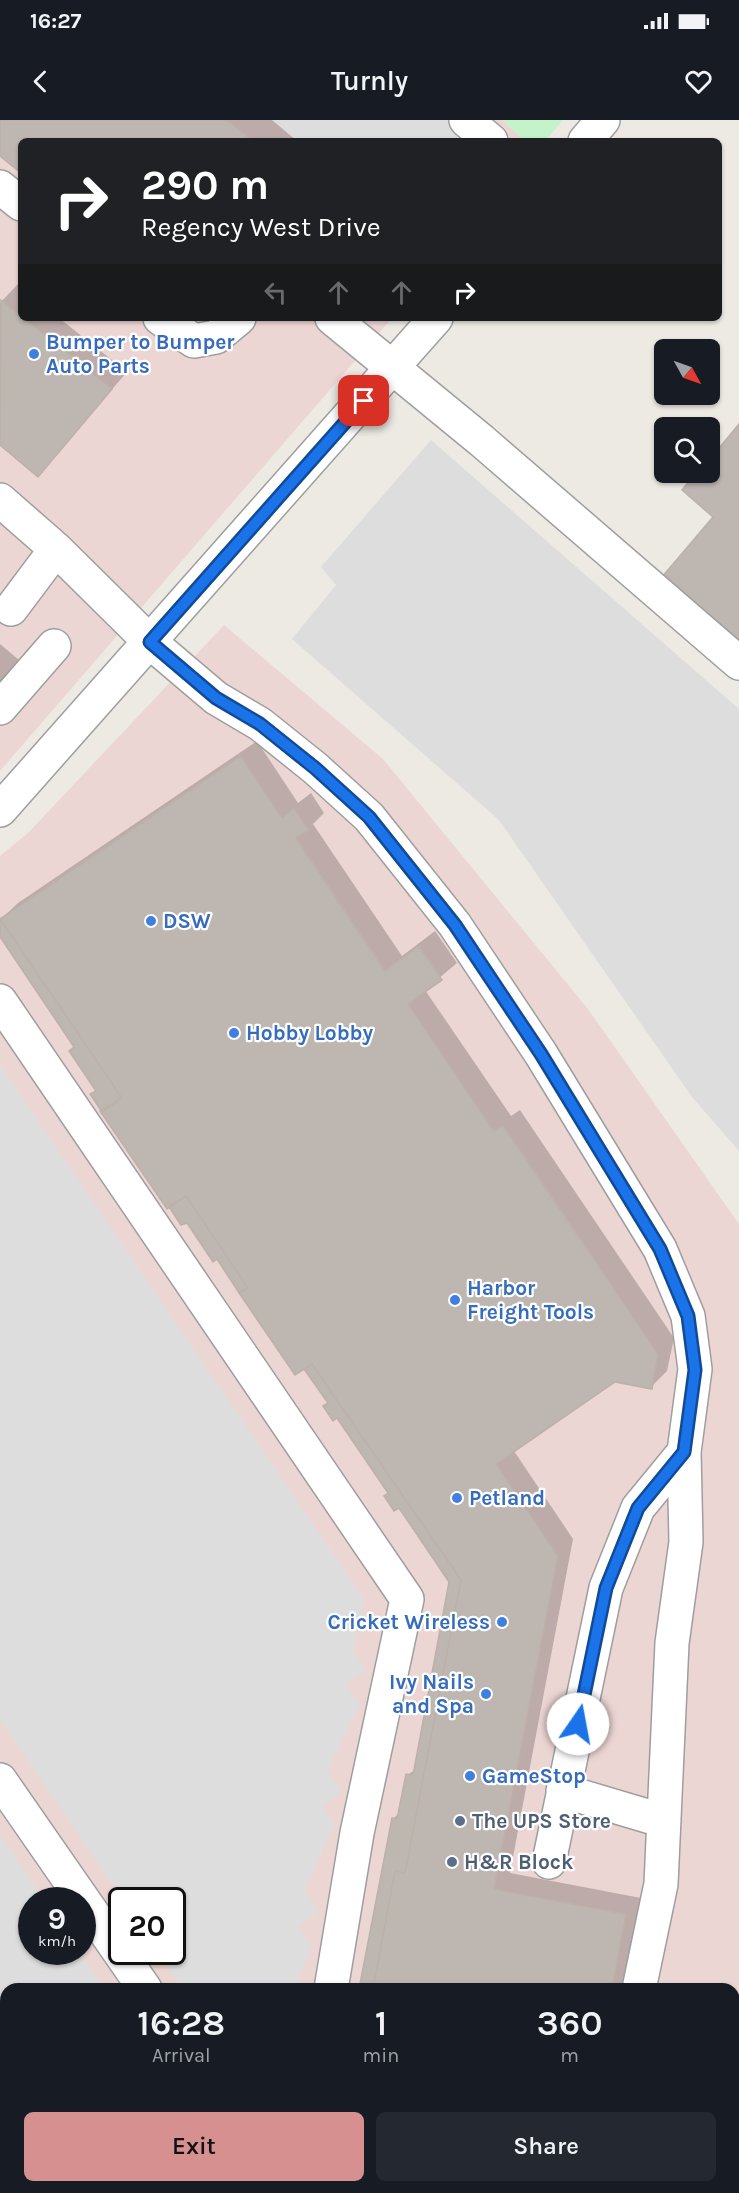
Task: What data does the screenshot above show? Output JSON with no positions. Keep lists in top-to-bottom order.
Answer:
{
  "places": [
    "Bumper to Bumper Auto Parts",
    "DSW",
    "Hobby Lobby",
    "Harbor Freight Tools",
    "Petland",
    "Cricket Wireless",
    "Ivy Nails and Spa",
    "GameStop",
    "The UPS Store",
    "H&R Block"
  ],
  "north": "bottom right",
  "page": {
    "status": "16:27",
    "header": "Turnly",
    "turn": ["290 m", "Regency West Drive"],
    "speed": "9 km/h",
    "limit": "20",
    "eta": [
      "16:28",
      "Arrival",
      "1",
      "min",
      "360",
      "m"
    ],
    "buttons": ["Exit", "Share"]
  }
}
